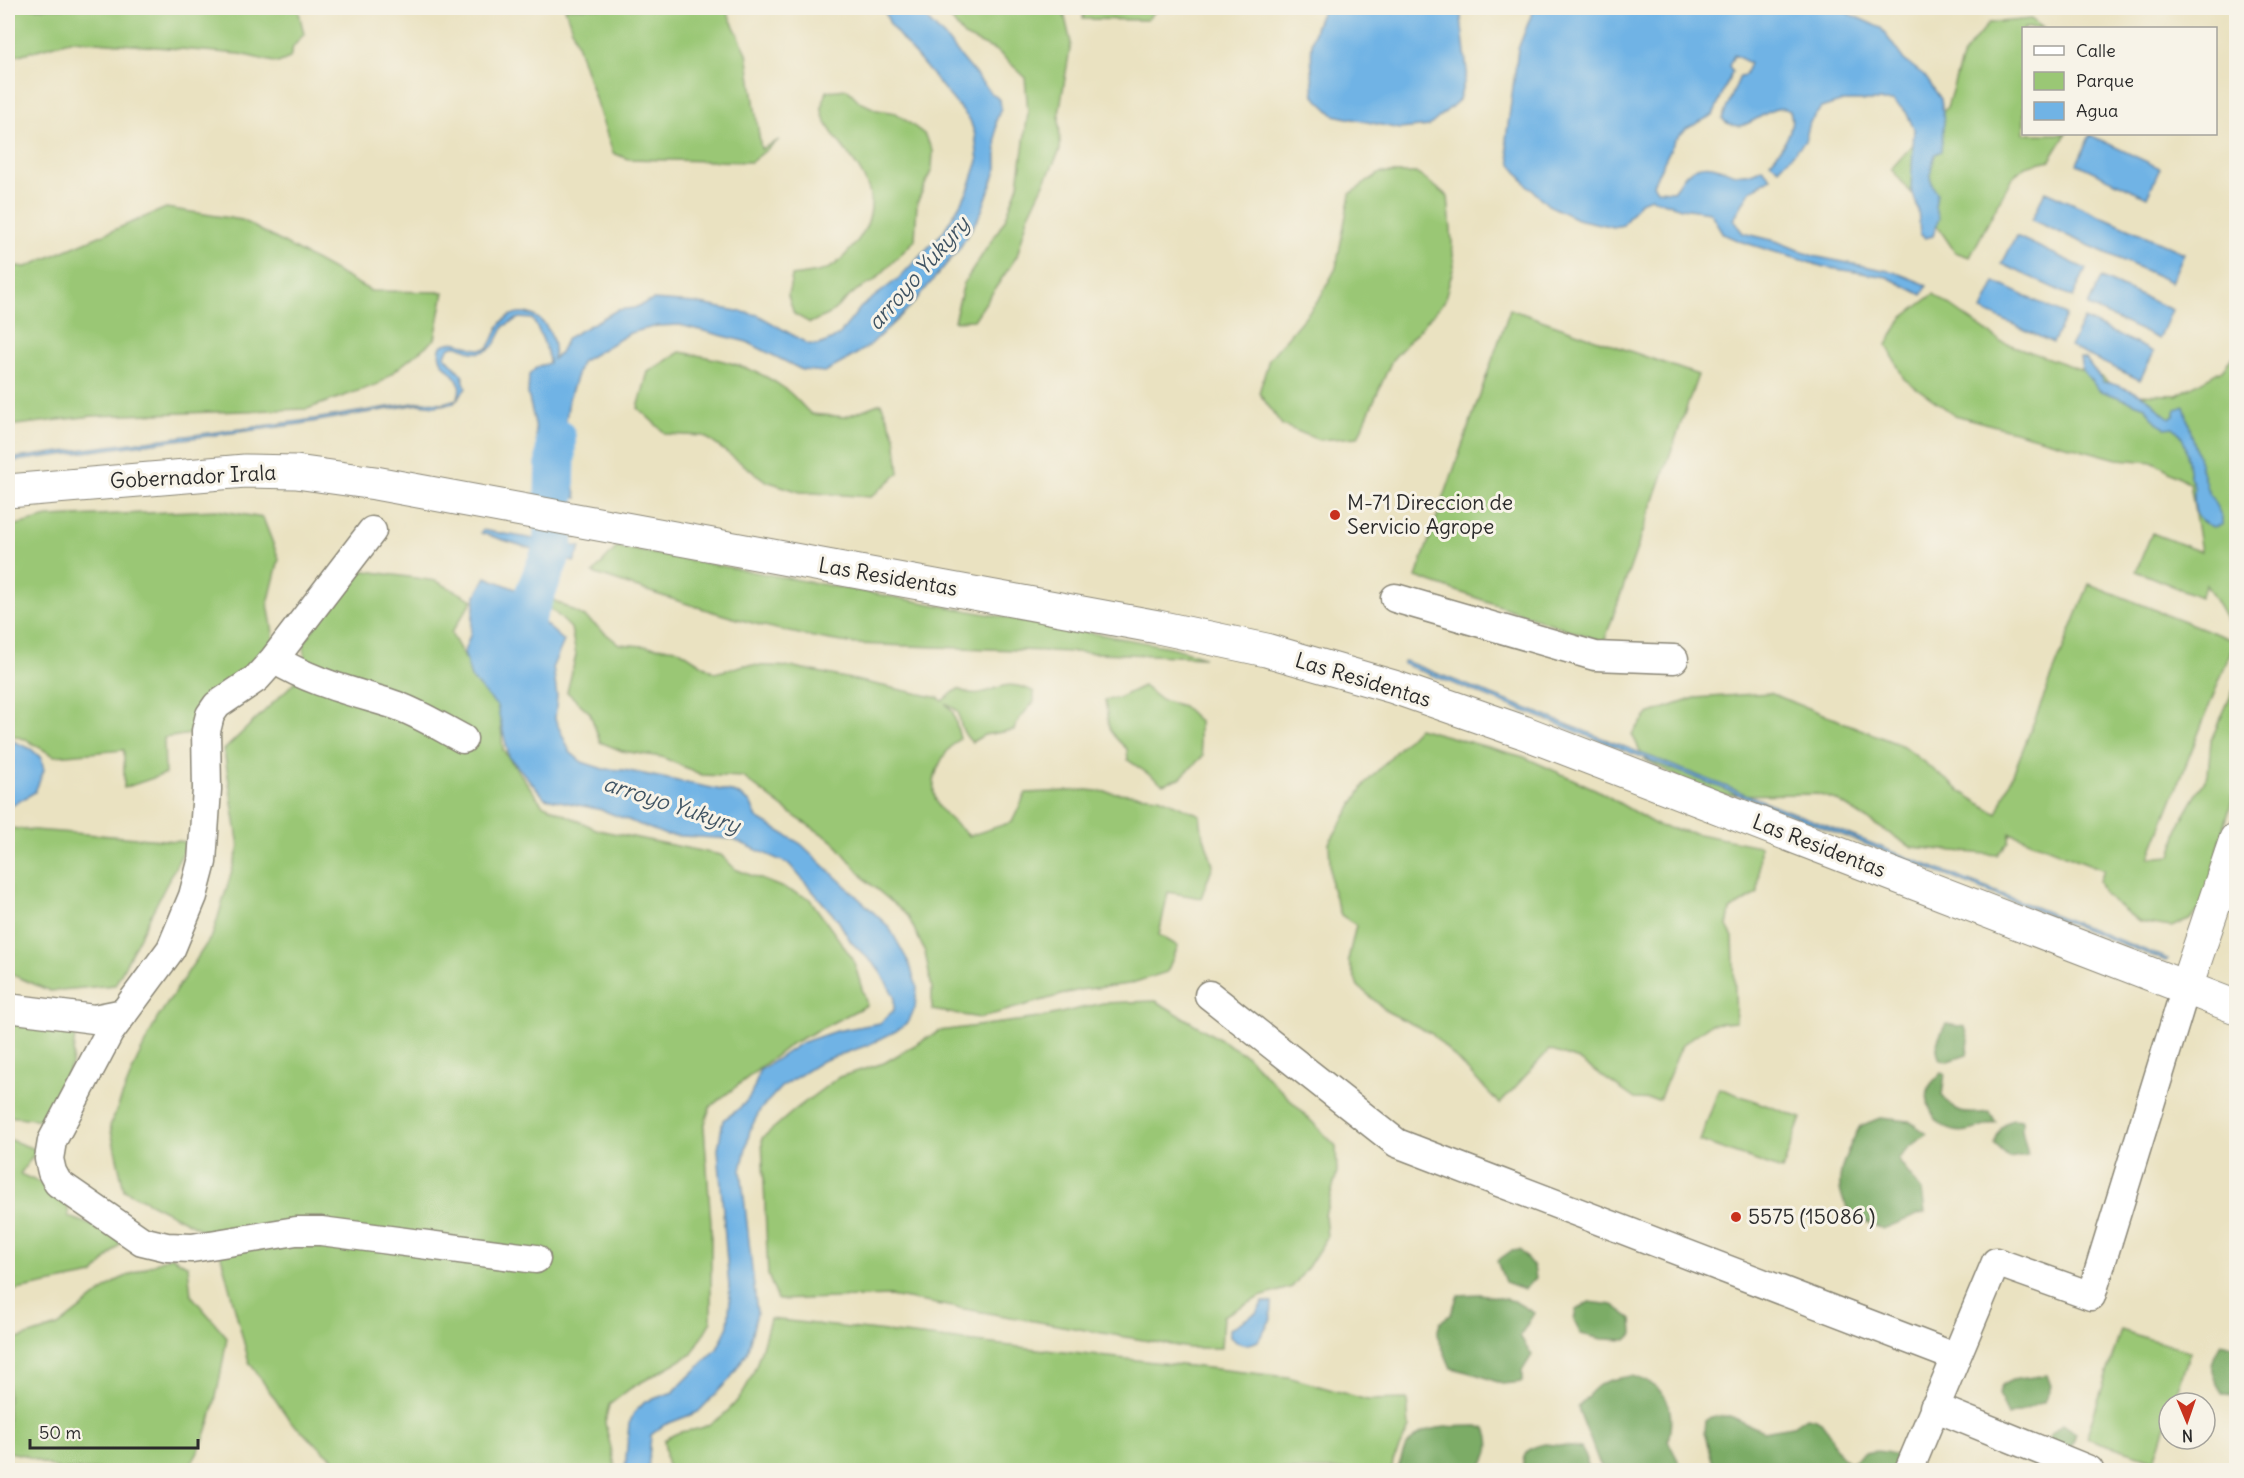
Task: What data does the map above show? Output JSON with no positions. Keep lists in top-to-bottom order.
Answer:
{
  "streets": {
    "main road": ["Gobernador Irala", "Las Residentas"]
  },
  "crossings": [
    ["Gobernador Irala", "Las Residentas"]
  ],
  "water": ["arroyo Yukyry"],
  "places": ["M-71 Direccion de Servicio Agrope", "5575 (15086 )"],
  "legend": ["Calle", "Parque", "Agua"],
  "scale_bar": "50 m",
  "north": "bottom"
}
